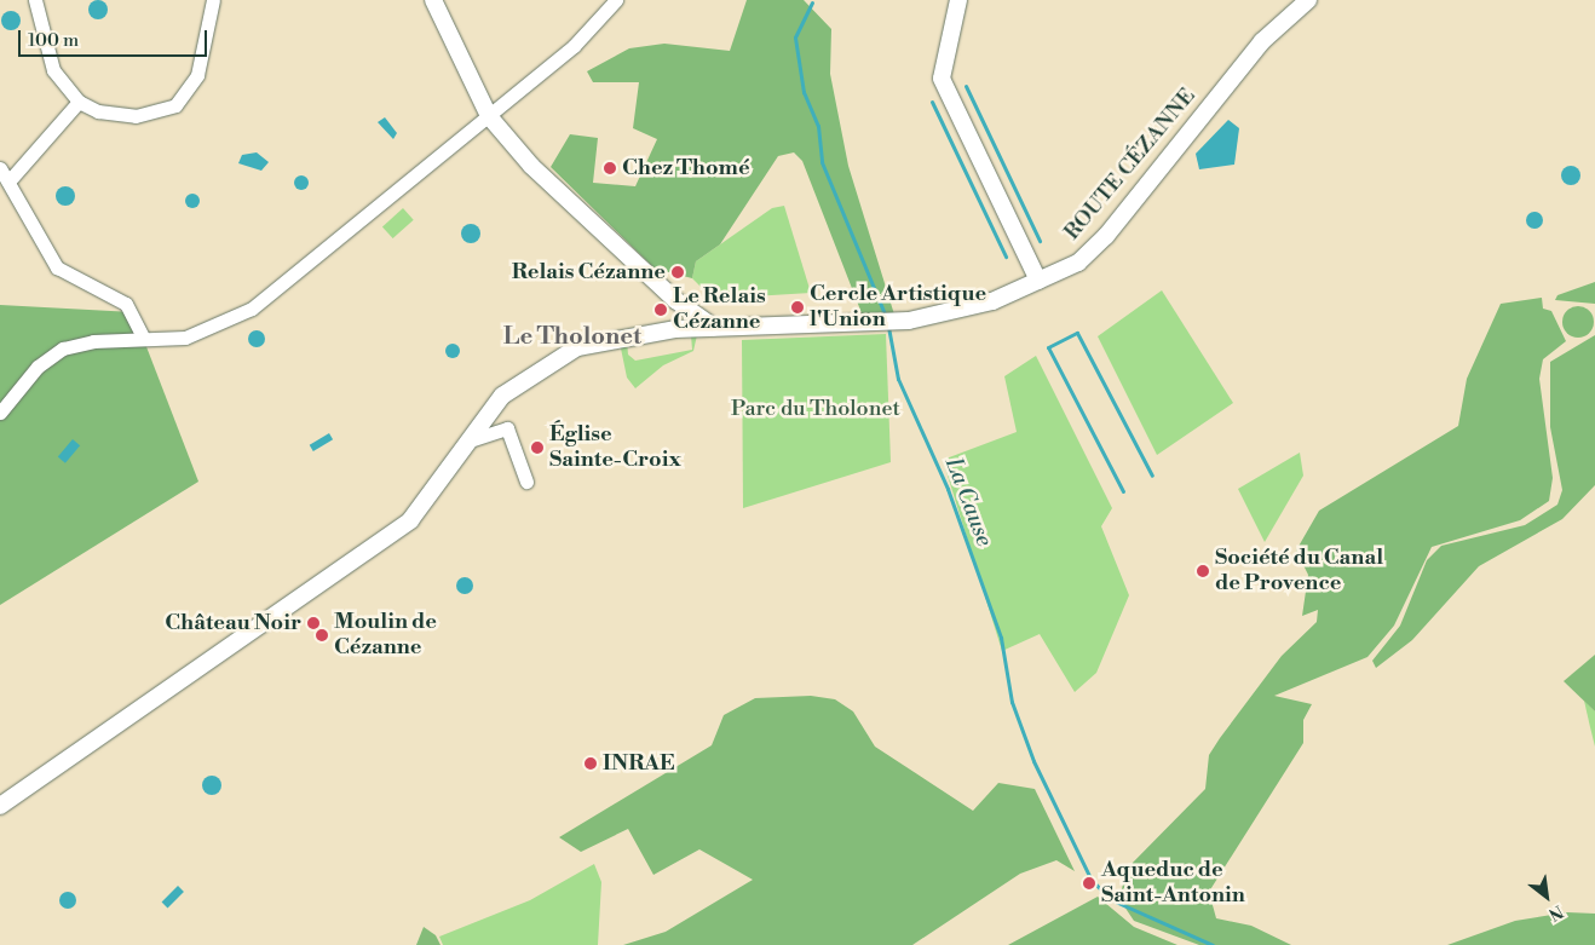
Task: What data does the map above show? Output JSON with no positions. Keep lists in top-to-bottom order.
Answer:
{
  "streets": {
    "street": ["ROUTE CÉZANNE"]
  },
  "districts": ["Le Tholonet"],
  "water": ["La Cause"],
  "parks": ["Parc du Tholonet"],
  "places": [
    "Chez Thomé",
    "Relais Cézanne",
    "Cercle Artistique l'Union",
    "Le Relais Cézanne",
    "Église Sainte-Croix",
    "Société du Canal de Provence",
    "Château Noir",
    "Moulin de Cézanne",
    "INRAE",
    "Aqueduc de Saint-Antonin"
  ],
  "scale_bar": "100 m",
  "north": "bottom right"
}
